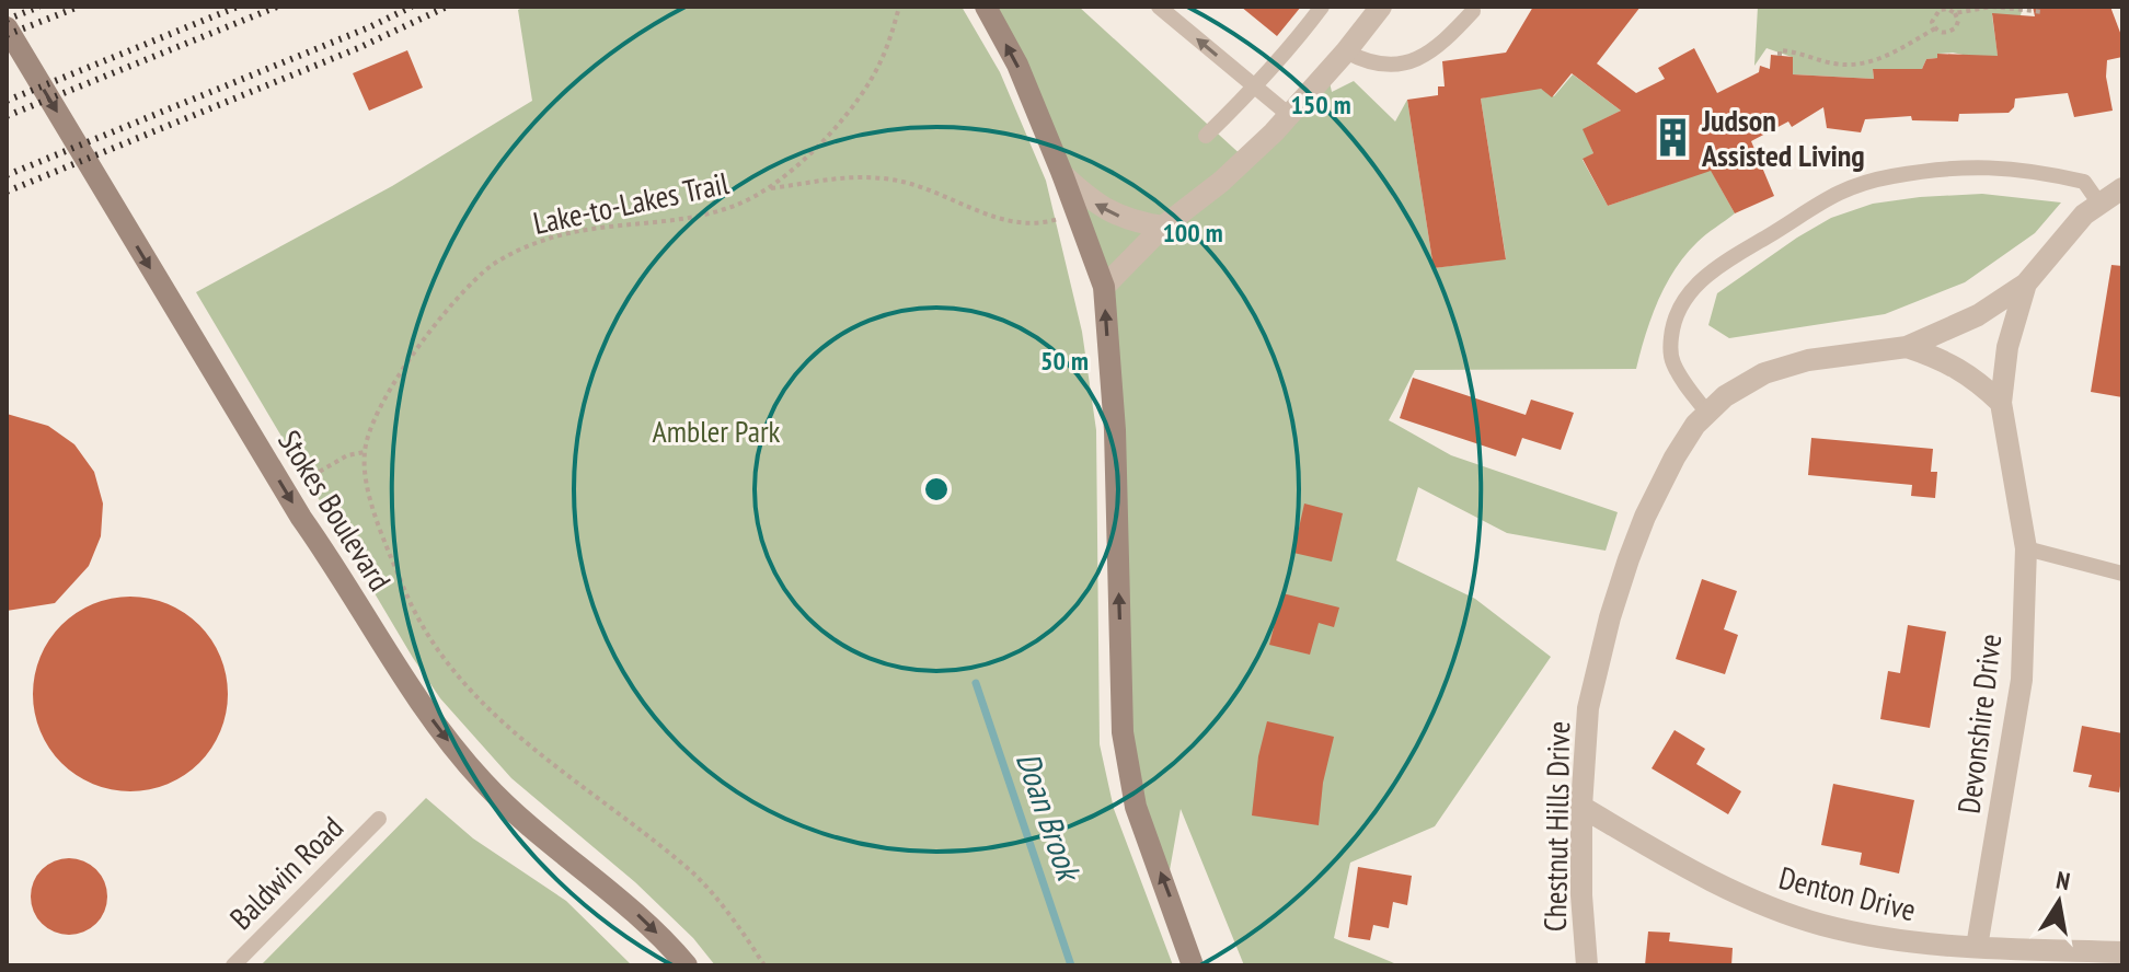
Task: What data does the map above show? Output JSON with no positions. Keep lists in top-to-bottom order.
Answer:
{
  "streets": {
    "main road": ["Stokes Boulevard"],
    "street": ["Devonshire Drive", "Chestnut Hills Drive", "Denton Drive"],
    "lane": ["Baldwin Road"],
    "path": ["Lake-to-Lakes Trail"]
  },
  "crossings": [
    ["Devonshire Drive", "Chestnut Hills Drive"],
    ["Devonshire Drive", "Denton Drive"],
    ["Chestnut Hills Drive", "Denton Drive"]
  ],
  "one_way": ["Stokes Boulevard"],
  "water": ["Doan Brook"],
  "parks": ["Ambler Park"],
  "places": {
    "building": ["Judson Assisted Living"]
  },
  "north": "top",
  "rings": ["150 m", "100 m", "50 m"]
}
